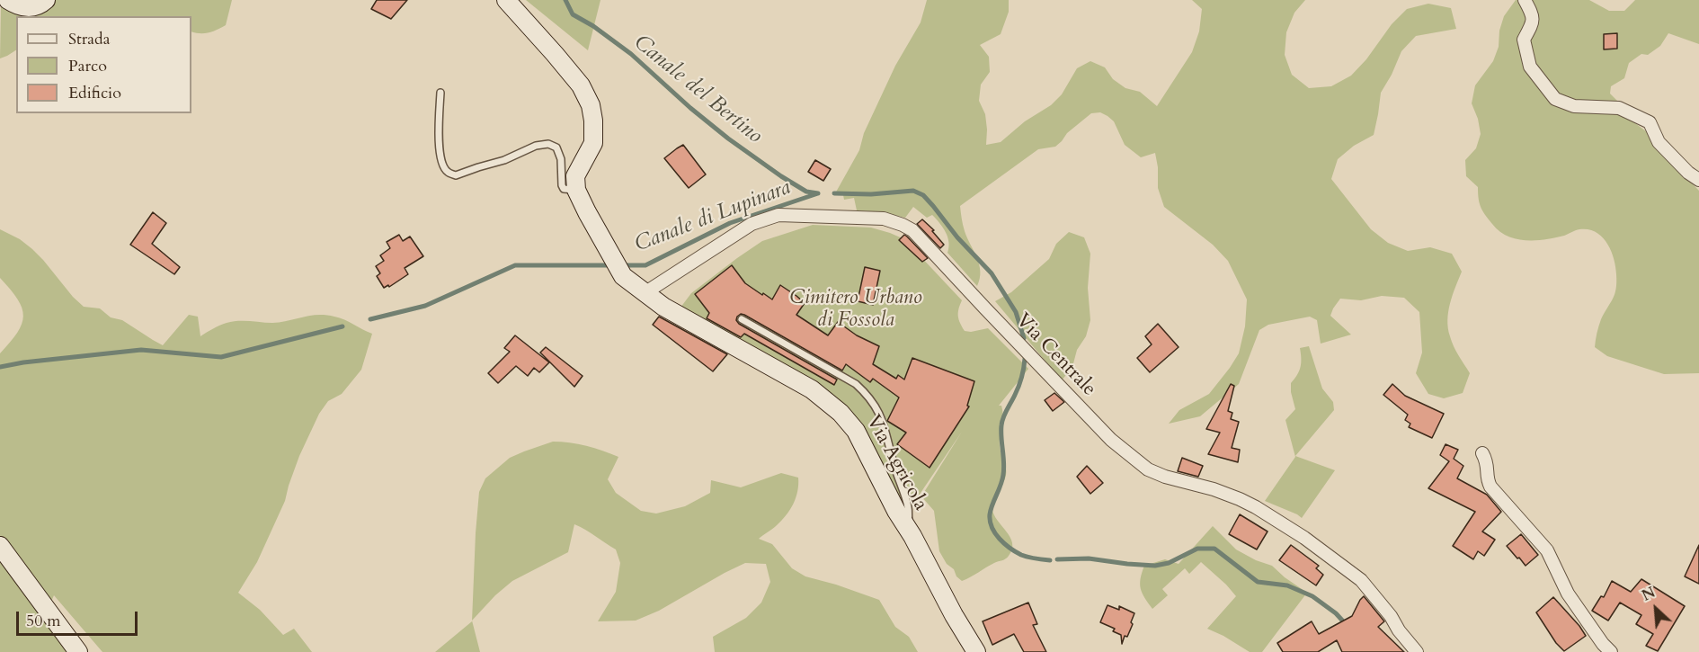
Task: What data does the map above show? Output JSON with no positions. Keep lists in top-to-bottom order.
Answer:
{
  "streets": {
    "street": ["Via Centrale", "Via Agricola"]
  },
  "crossings": [
    ["Via Centrale", "Via Agricola"]
  ],
  "water": ["Canale del Bertino", "Canale di Lupinara"],
  "parks": ["Cimitero Urbano di Fossola"],
  "legend": ["Strada", "Parco", "Edificio"],
  "scale_bar": "50 m",
  "north": "top left"
}
